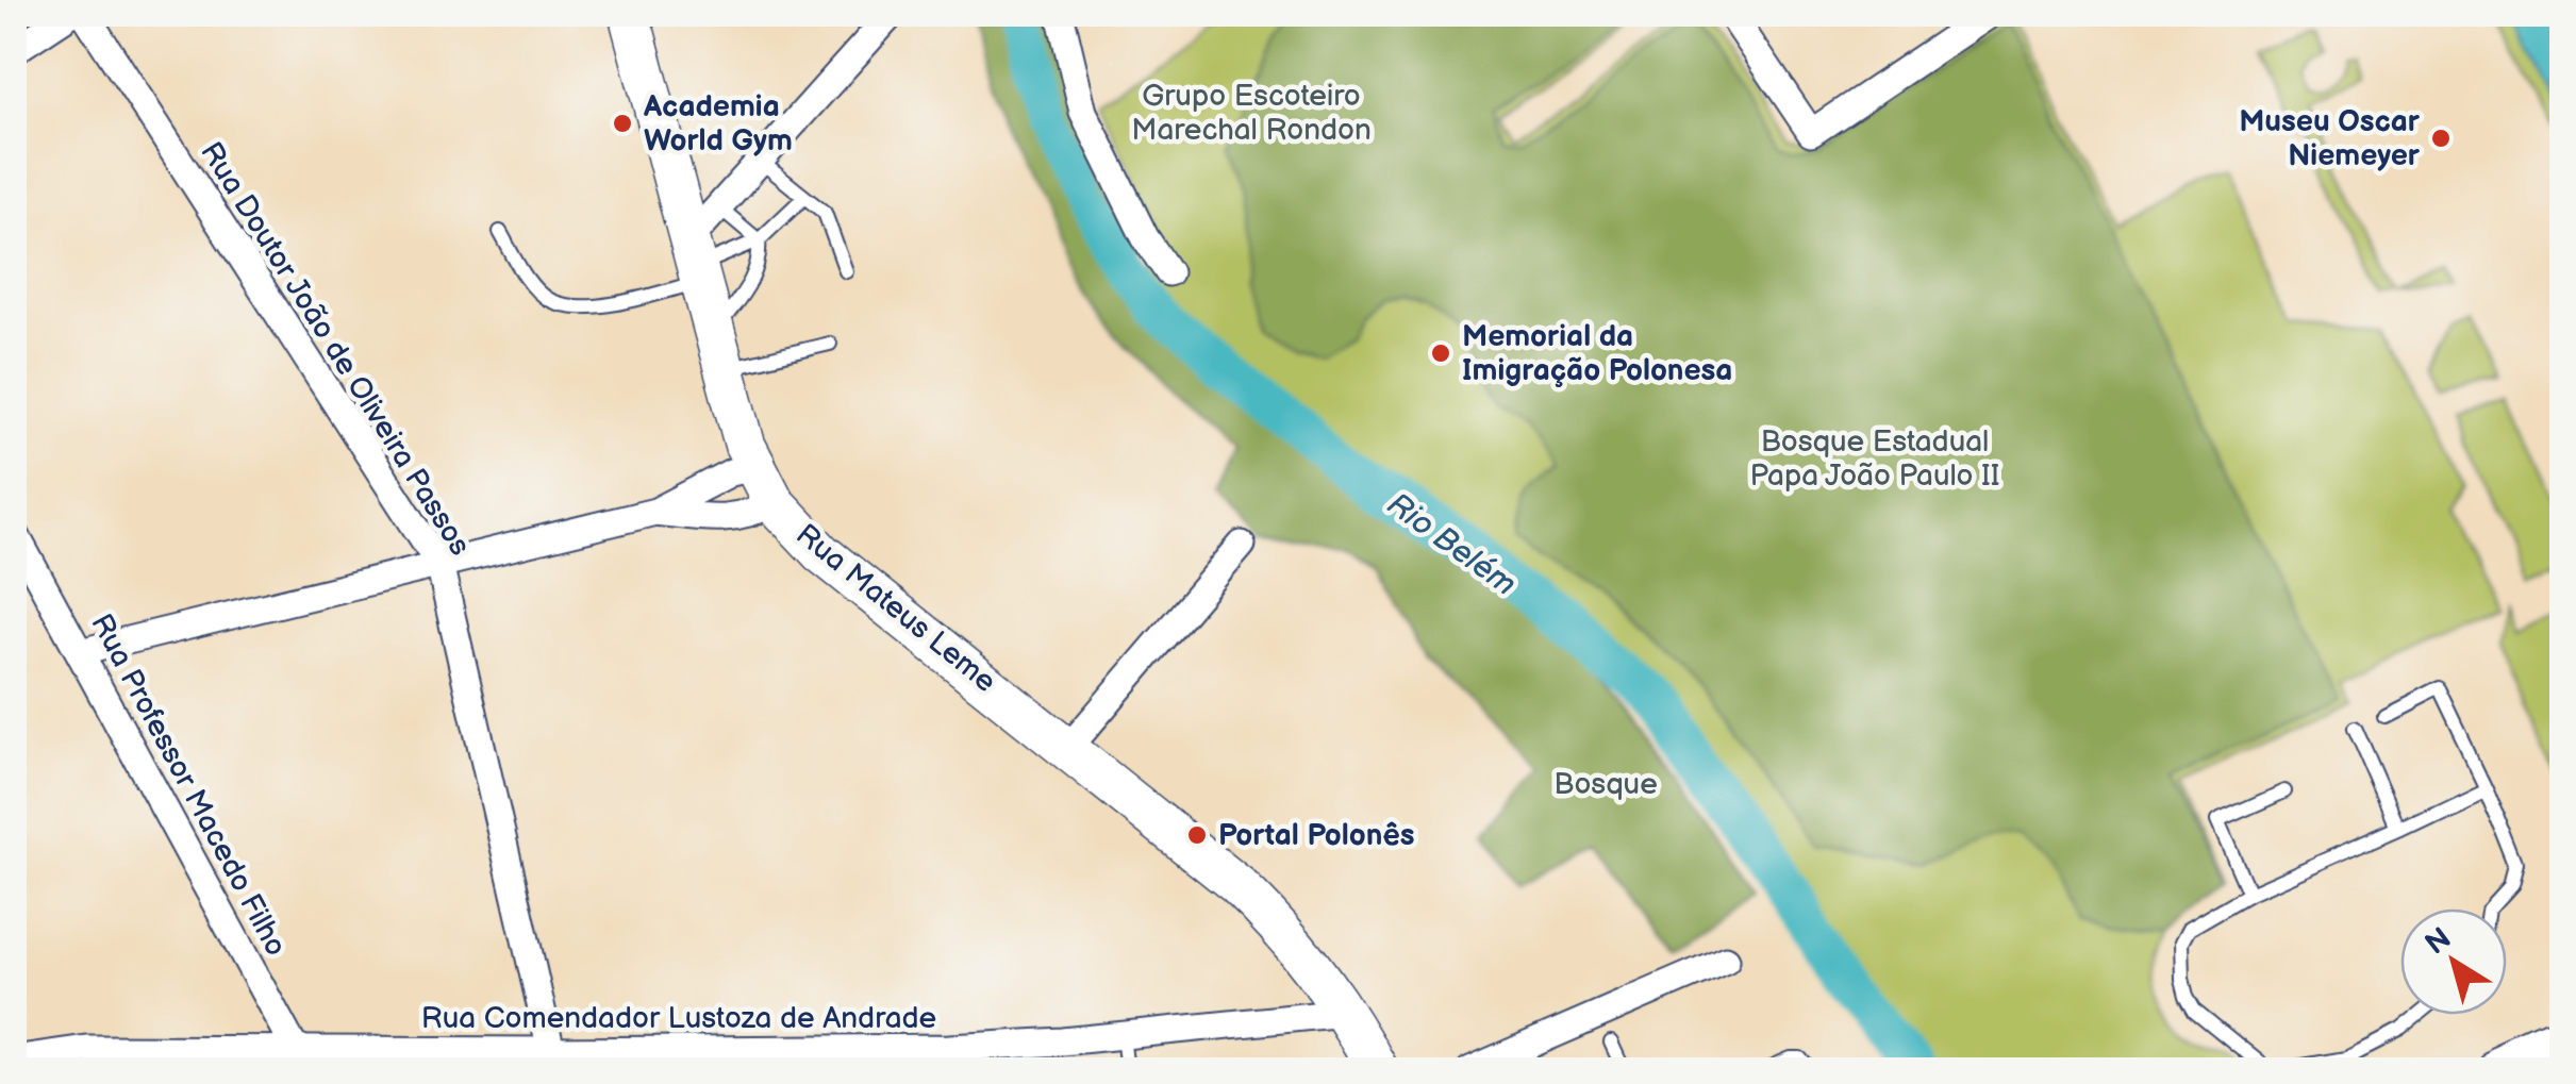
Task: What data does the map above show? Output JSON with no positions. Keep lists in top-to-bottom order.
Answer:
{
  "streets": {
    "main road": ["Rua Mateus Leme"],
    "street": ["Rua Doutor João de Oliveira Passos", "Rua Professor Macedo Filho", "Rua Comendador Lustoza de Andrade"]
  },
  "crossings": [
    ["Rua Doutor João de Oliveira Passos", "Rua Comendador Lustoza de Andrade"],
    ["Rua Mateus Leme", "Rua Comendador Lustoza de Andrade"],
    ["Rua Professor Macedo Filho", "Rua Comendador Lustoza de Andrade"]
  ],
  "water": ["Rio Belém"],
  "parks": ["Grupo Escoteiro Marechal Rondon", "Bosque Estadual Papa João Paulo II", "Bosque"],
  "places": [
    "Academia World Gym",
    "Museu Oscar Niemeyer",
    "Memorial da Imigração Polonesa",
    "Portal Polonês"
  ],
  "north": "top left"
}
